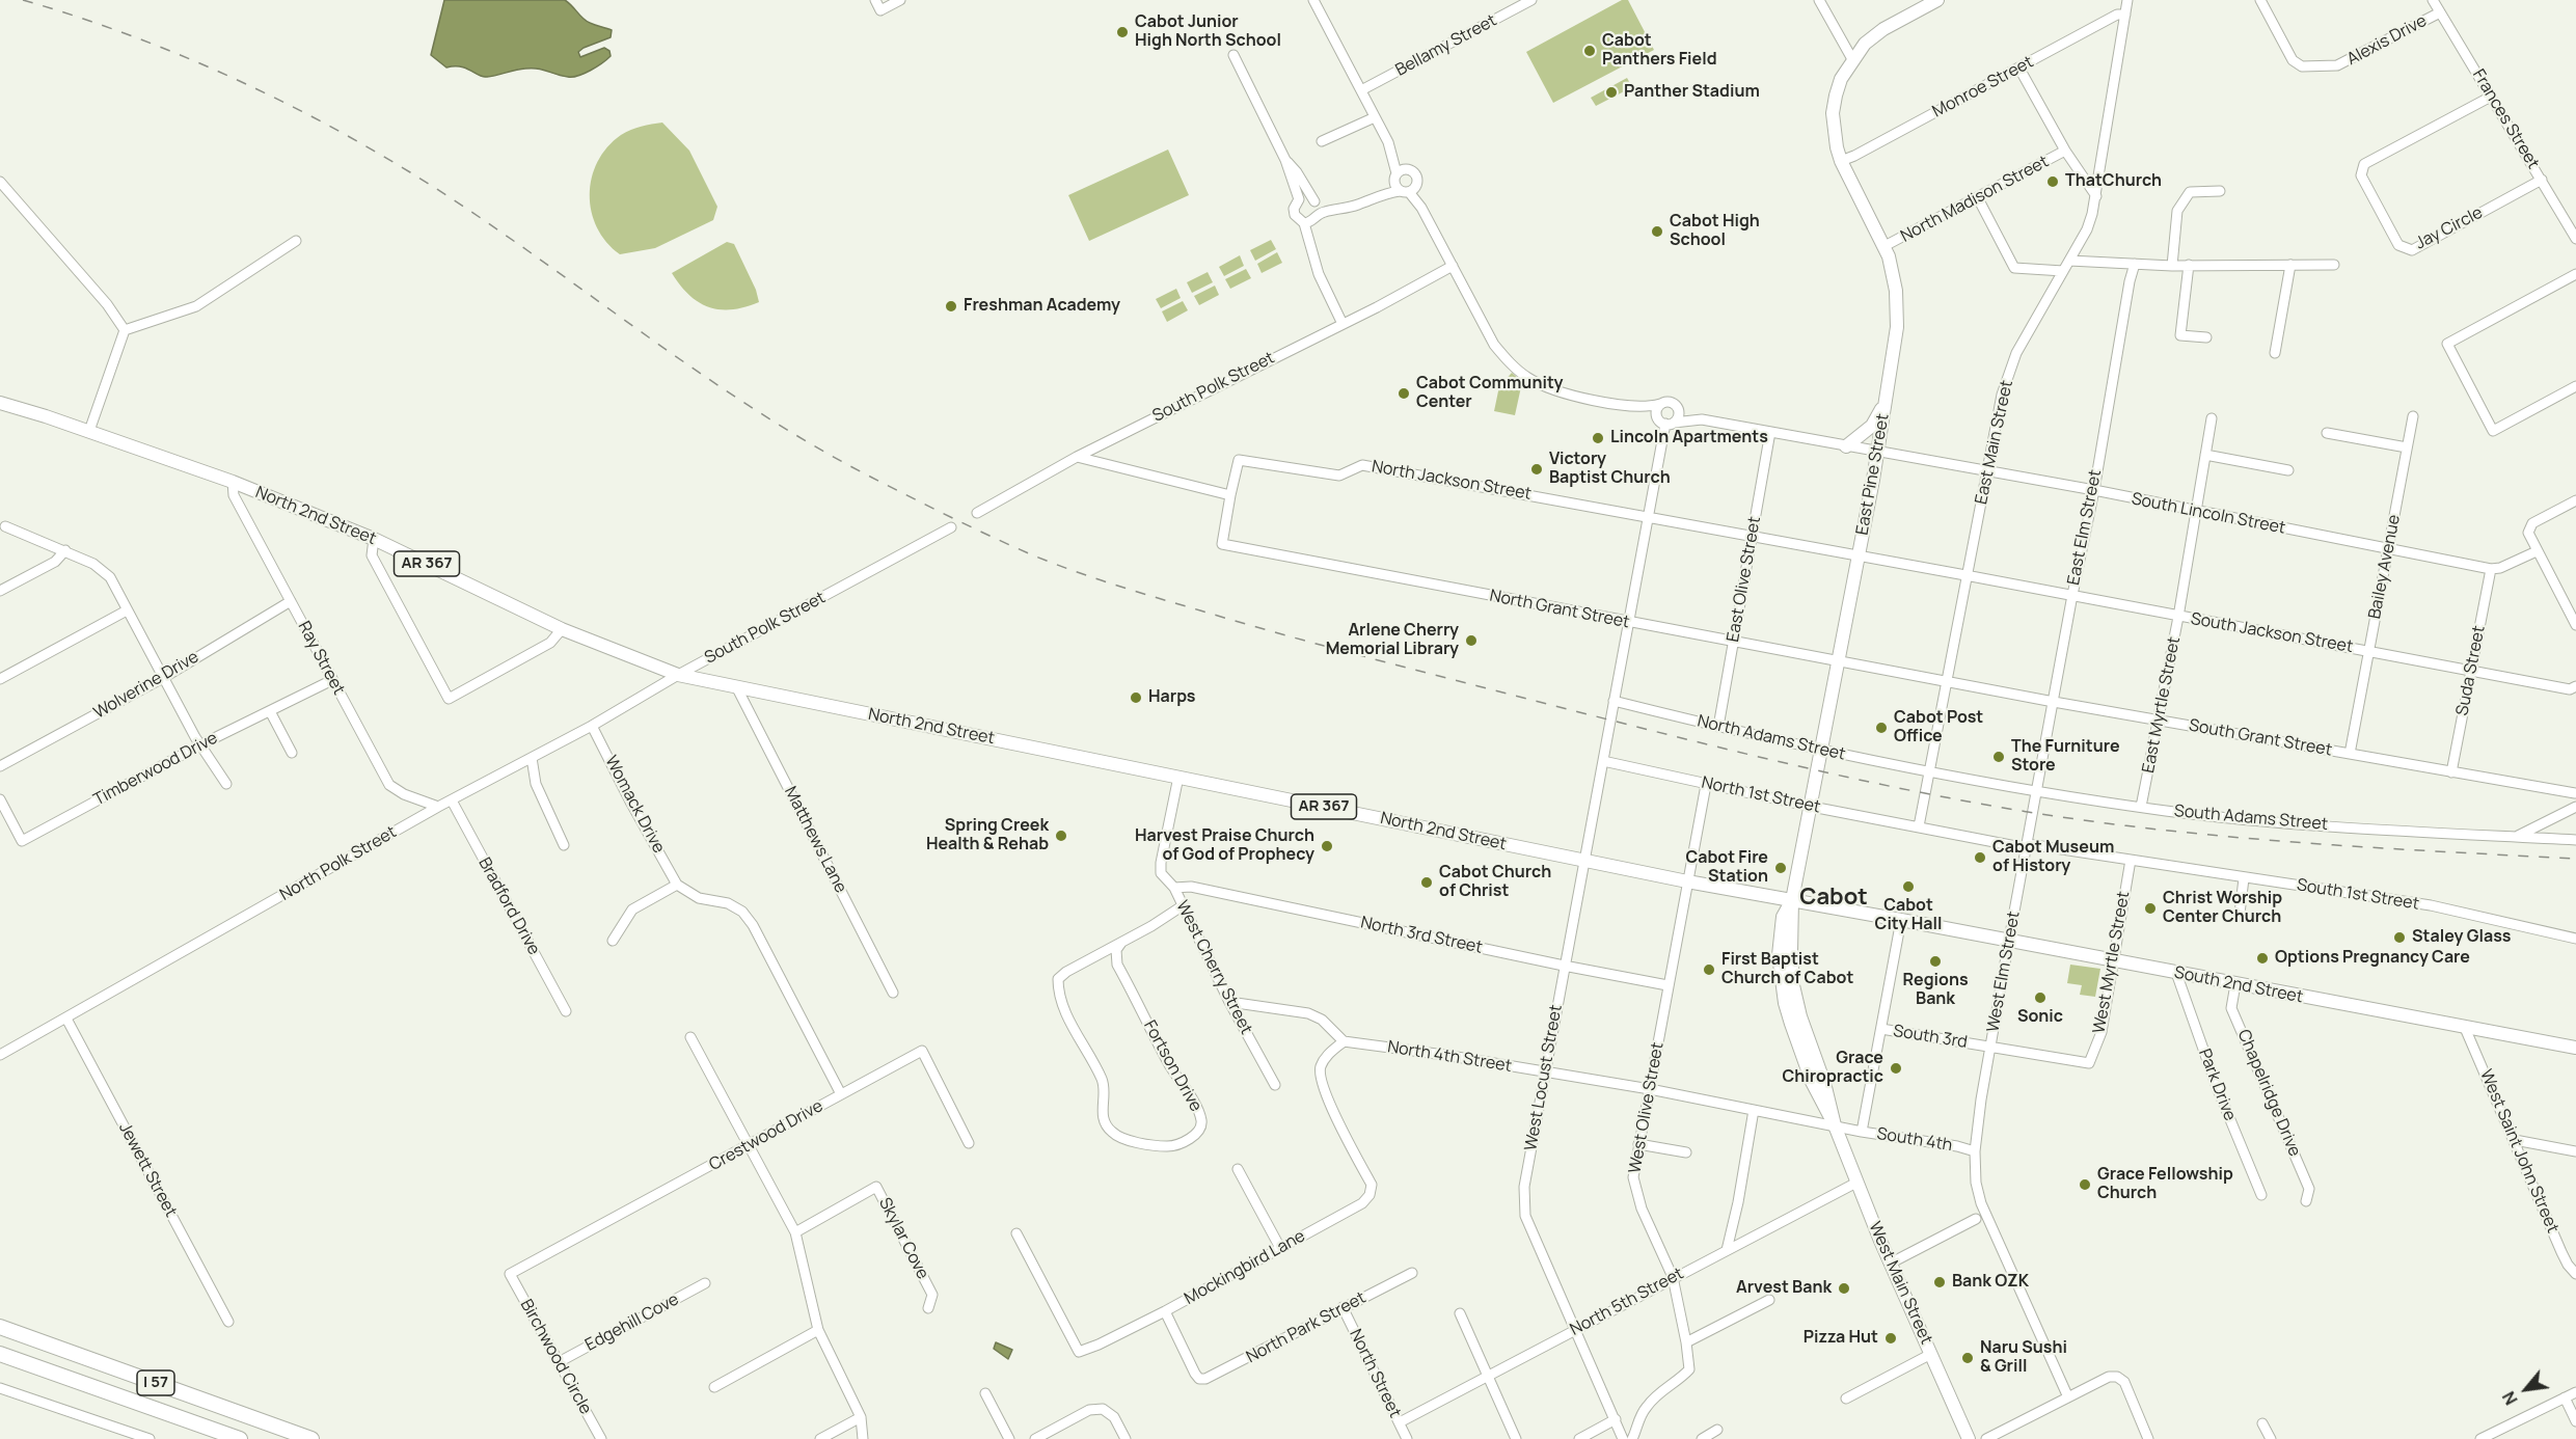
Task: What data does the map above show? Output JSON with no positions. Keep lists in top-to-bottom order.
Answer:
{
  "streets": {
    "highway": ["I 57"],
    "main road": [
      "East Pine Street",
      "North 2nd Street",
      "AR 367",
      "South 2nd Street",
      "West Main Street"
    ],
    "street": [
      "Alexis Drive",
      "Bellamy Street",
      "Monroe Street",
      "Frances Street",
      "North Madison Street",
      "Jay Circle",
      "South Polk Street",
      "East Main Street",
      "North Jackson Street",
      "South Lincoln Street",
      "East Elm Street",
      "Bailey Avenue",
      "East Olive Street",
      "North Grant Street",
      "South Jackson Street",
      "Ray Street",
      "Suda Street",
      "Wolverine Drive",
      "East Myrtle Street",
      "North Adams Street",
      "South Grant Street",
      "Timberwood Drive",
      "North 1st Street",
      "Womack Drive",
      "South Adams Street",
      "Matthews Lane",
      "North Polk Street",
      "South 1st Street",
      "Bradford Drive",
      "North 3rd Street",
      "West Myrtle Street",
      "West Cherry Street",
      "West Elm Street",
      "South 3rd",
      "North 4th Street",
      "Fortson Drive",
      "West Locust Street",
      "Park Drive",
      "Chapelridge Drive",
      "West Olive Street",
      "Crestwood Drive",
      "South 4th",
      "West Saint John Street",
      "Jewett Street",
      "Skylar Cove",
      "Mockingbird Lane",
      "North 5th Street",
      "Edgehill Cove",
      "North Park Street",
      "Birchwood Circle",
      "North Street"
    ]
  },
  "crossings": [
    ["Alexis Drive", "Frances Street"],
    ["Monroe Street", "East Main Street"],
    ["Monroe Street", "East Pine Street"],
    ["Frances Street", "Jay Circle"],
    ["North Madison Street", "East Pine Street"],
    ["South Polk Street", "North 2nd Street"],
    ["South Polk Street", "North Polk Street"],
    ["East Main Street", "North Jackson Street"],
    ["East Main Street", "South Lincoln Street"],
    ["East Main Street", "North Grant Street"],
    ["East Main Street", "South Jackson Street"],
    ["East Main Street", "North Adams Street"],
    ["East Main Street", "South Grant Street"],
    ["East Main Street", "North 1st Street"],
    ["East Main Street", "South Adams Street"],
    ["East Main Street", "South 1st Street"],
    ["East Pine Street", "North Jackson Street"],
    ["East Pine Street", "South Lincoln Street"],
    ["East Pine Street", "North 2nd Street"],
    ["East Pine Street", "North Grant Street"],
    ["East Pine Street", "North Adams Street"],
    ["East Pine Street", "North 1st Street"],
    ["East Pine Street", "West Main Street"],
    ["North Jackson Street", "East Olive Street"],
    ["North Jackson Street", "North Grant Street"],
    ["North Jackson Street", "South Jackson Street"],
    ["North Jackson Street", "West Locust Street"],
    ["South Lincoln Street", "East Elm Street"],
    ["South Lincoln Street", "Bailey Avenue"],
    ["South Lincoln Street", "East Olive Street"],
    ["South Lincoln Street", "Suda Street"],
    ["South Lincoln Street", "East Myrtle Street"],
    ["North 2nd Street", "Ray Street"],
    ["North 2nd Street", "Matthews Lane"],
    ["North 2nd Street", "North Polk Street"],
    ["North 2nd Street", "West Cherry Street"],
    ["North 2nd Street", "South 2nd Street"],
    ["North 2nd Street", "West Locust Street"],
    ["North 2nd Street", "West Olive Street"],
    ["North 2nd Street", "West Main Street"],
    ["East Elm Street", "South Jackson Street"],
    ["East Elm Street", "South Grant Street"],
    ["East Elm Street", "South Adams Street"],
    ["East Elm Street", "West Elm Street"],
    ["Bailey Avenue", "South Jackson Street"],
    ["Bailey Avenue", "South Grant Street"],
    ["East Olive Street", "North Grant Street"],
    ["East Olive Street", "North Adams Street"],
    ["North Grant Street", "South Grant Street"],
    ["North Grant Street", "West Locust Street"],
    ["South Jackson Street", "Suda Street"],
    ["South Jackson Street", "East Myrtle Street"],
    ["Ray Street", "Wolverine Drive"],
    ["Ray Street", "Timberwood Drive"],
    ["Ray Street", "North Polk Street"],
    ["Suda Street", "South Grant Street"],
    ["East Myrtle Street", "South Grant Street"],
    ["East Myrtle Street", "South Adams Street"],
    ["North Adams Street", "South Adams Street"],
    ["North Adams Street", "West Locust Street"],
    ["North 1st Street", "South 1st Street"],
    ["North 1st Street", "West Locust Street"],
    ["North 1st Street", "West Olive Street"],
    ["Womack Drive", "North Polk Street"],
    ["Womack Drive", "Crestwood Drive"],
    ["South Adams Street", "West Elm Street"],
    ["North Polk Street", "Bradford Drive"],
    ["North Polk Street", "Jewett Street"],
    ["South 1st Street", "West Myrtle Street"],
    ["South 1st Street", "West Elm Street"],
    ["North 3rd Street", "West Cherry Street"],
    ["North 3rd Street", "West Locust Street"],
    ["North 3rd Street", "West Olive Street"],
    ["West Myrtle Street", "South 2nd Street"],
    ["West Myrtle Street", "South 3rd"],
    ["West Cherry Street", "Fortson Drive"],
    ["West Elm Street", "South 2nd Street"],
    ["West Elm Street", "South 3rd"],
    ["West Elm Street", "South 4th"],
    ["South 2nd Street", "Park Drive"],
    ["South 2nd Street", "Chapelridge Drive"],
    ["South 2nd Street", "West Saint John Street"],
    ["North 4th Street", "West Locust Street"],
    ["North 4th Street", "West Olive Street"],
    ["North 4th Street", "South 4th"],
    ["North 4th Street", "Mockingbird Lane"],
    ["North 4th Street", "West Main Street"],
    ["West Locust Street", "North 5th Street"],
    ["West Olive Street", "North 5th Street"],
    ["Crestwood Drive", "Birchwood Circle"],
    ["Mockingbird Lane", "North Park Street"],
    ["West Main Street", "North 5th Street"],
    ["North 5th Street", "North Street"],
    ["Edgehill Cove", "Birchwood Circle"],
    ["North Park Street", "North Street"]
  ],
  "districts": ["Cabot"],
  "places": [
    "Cabot Junior High North School",
    "Cabot Panthers Field",
    "Panther Stadium",
    "ThatChurch",
    "Cabot High School",
    "Freshman Academy",
    "Cabot Community Center",
    "Lincoln Apartments",
    "Victory Baptist Church",
    "Arlene Cherry Memorial Library",
    "Harps",
    "Cabot Post Office",
    "The Furniture Store",
    "Spring Creek Health & Rehab",
    "Harvest Praise Church of God of Prophecy",
    "Cabot Museum of History",
    "Cabot Fire Station",
    "Cabot Church of Christ",
    "Cabot City Hall",
    "Christ Worship Center Church",
    "Staley Glass",
    "Options Pregnancy Care",
    "Regions Bank",
    "First Baptist Church of Cabot",
    "Sonic",
    "Grace Chiropractic",
    "Grace Fellowship Church",
    "Bank OZK",
    "Arvest Bank",
    "Pizza Hut",
    "Naru Sushi & Grill"
  ],
  "north": "bottom left"
}
